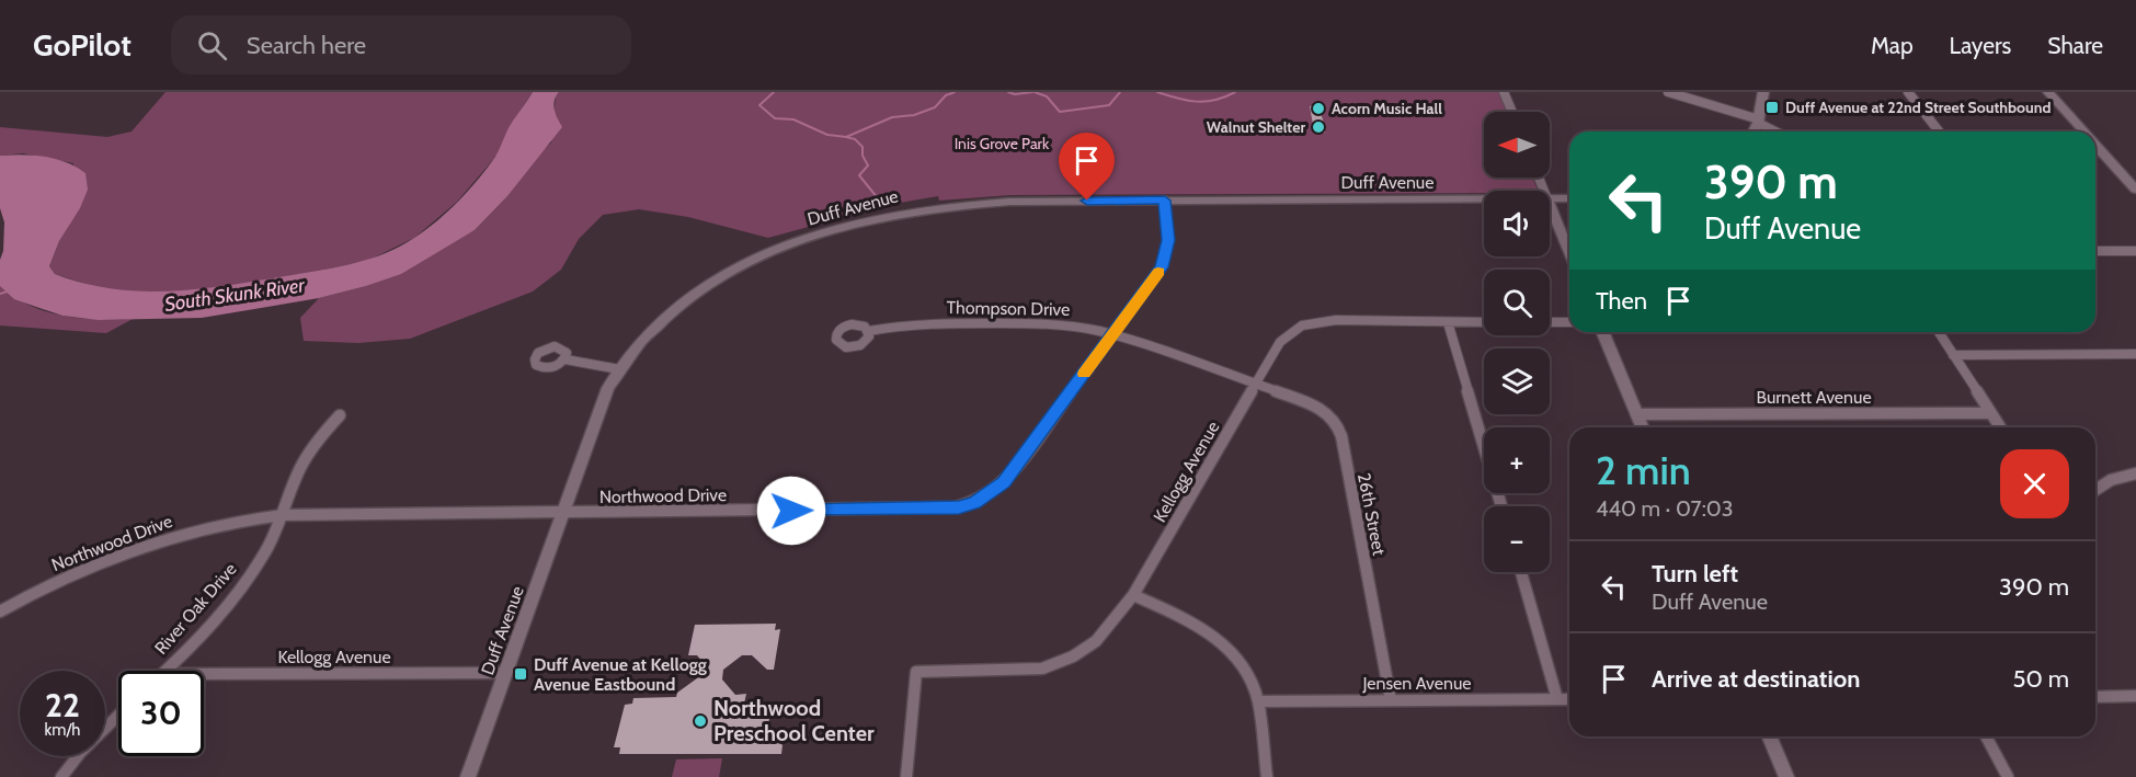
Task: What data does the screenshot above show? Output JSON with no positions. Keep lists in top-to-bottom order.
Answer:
{
  "streets": {
    "main road": ["Duff Avenue"],
    "street": [
      "Thompson Drive",
      "Burnett Avenue",
      "Kellogg Avenue",
      "Northwood Drive",
      "26th Street",
      "River Oak Drive",
      "Jensen Avenue"
    ]
  },
  "crossings": [
    ["Duff Avenue", "Kellogg Avenue"],
    ["Duff Avenue", "Northwood Drive"],
    ["Thompson Drive", "Kellogg Avenue"],
    ["Thompson Drive", "Northwood Drive"],
    ["Thompson Drive", "26th Street"],
    ["Kellogg Avenue", "26th Street"],
    ["Northwood Drive", "River Oak Drive"],
    ["26th Street", "Jensen Avenue"]
  ],
  "water": ["South Skunk River"],
  "parks": ["Inis Grove Park"],
  "places": {
    "transit": ["Duff Avenue at 22nd Street Southbound", "Duff Avenue at Kellogg Avenue Eastbound"],
    "other": ["Acorn Music Hall", "Walnut Shelter", "Northwood Preschool Center"]
  },
  "north": "left",
  "page": {
    "header": "GoPilot",
    "search": "Search here",
    "nav": ["Map", "Layers", "Share"],
    "map_buttons": ["+", "−"],
    "turn": ["390 m", "Duff Avenue"],
    "then": "Then",
    "heading": ["2 min", "440 m · 07:03"],
    "list": [
      {
        "name": "Turn left",
        "note": "Duff Avenue",
        "value": "390 m"
      },
      {
        "name": "Arrive at destination",
        "value": "50 m"
      }
    ],
    "speed": "22 km/h",
    "limit": "30"
  }
}
